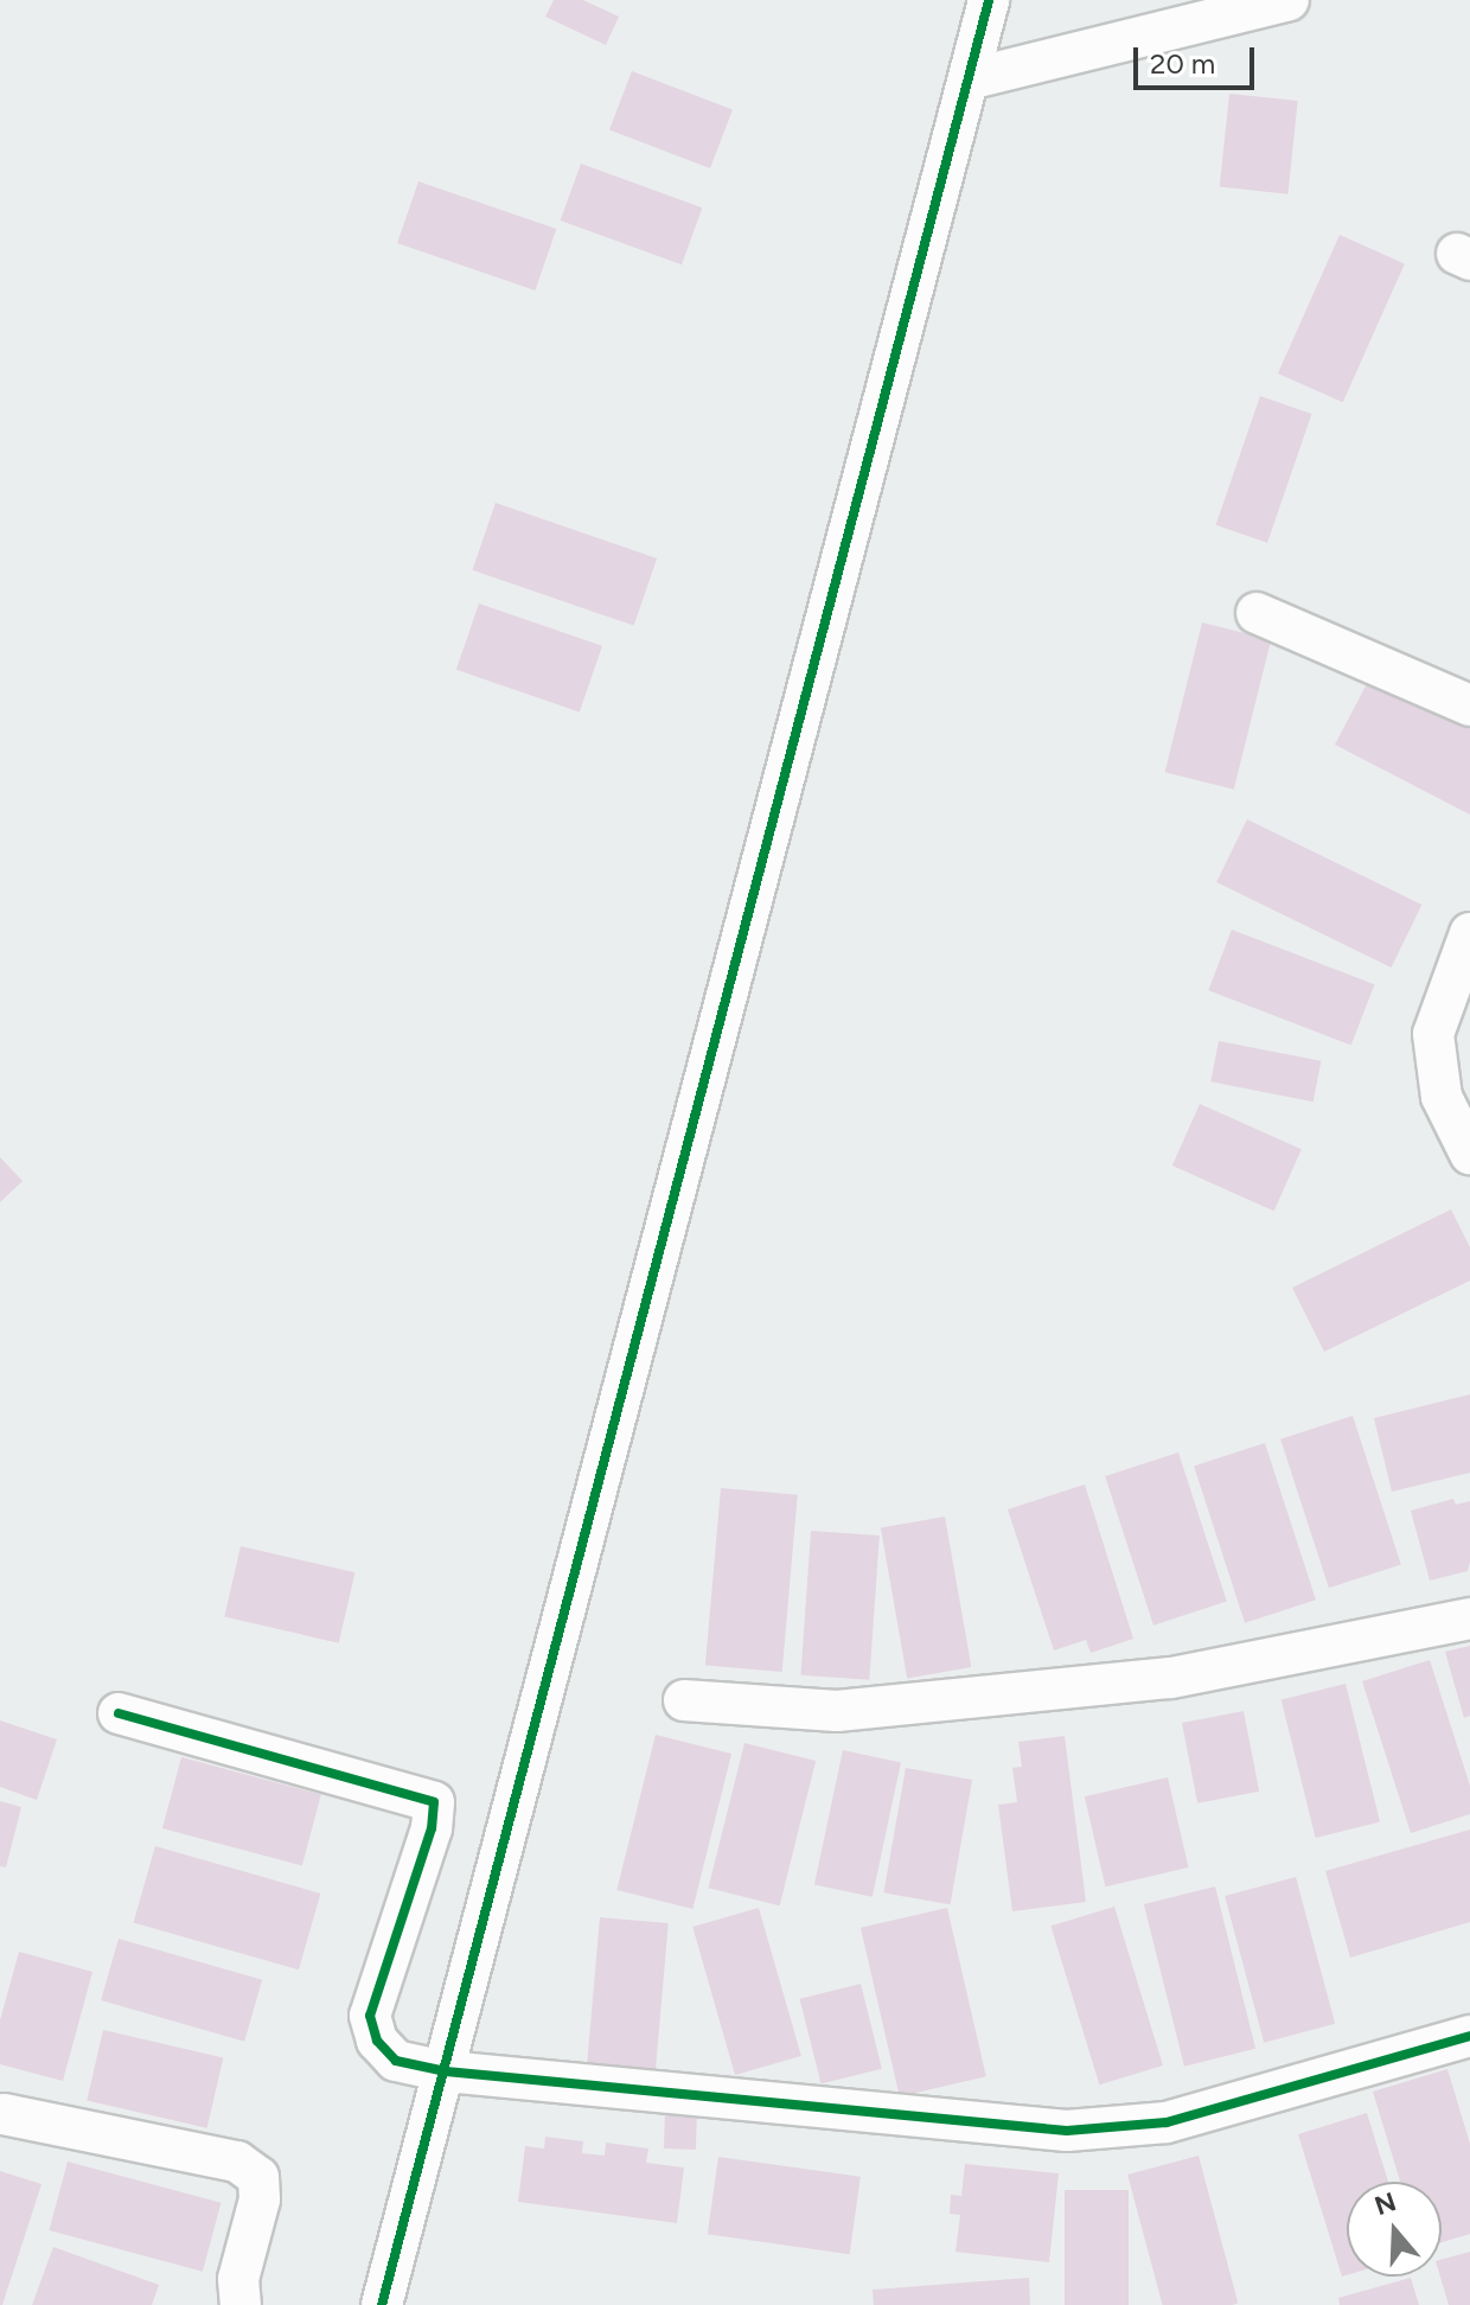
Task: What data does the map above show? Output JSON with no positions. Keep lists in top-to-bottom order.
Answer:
{
  "scale_bar": "20 m",
  "north": "top"
}
